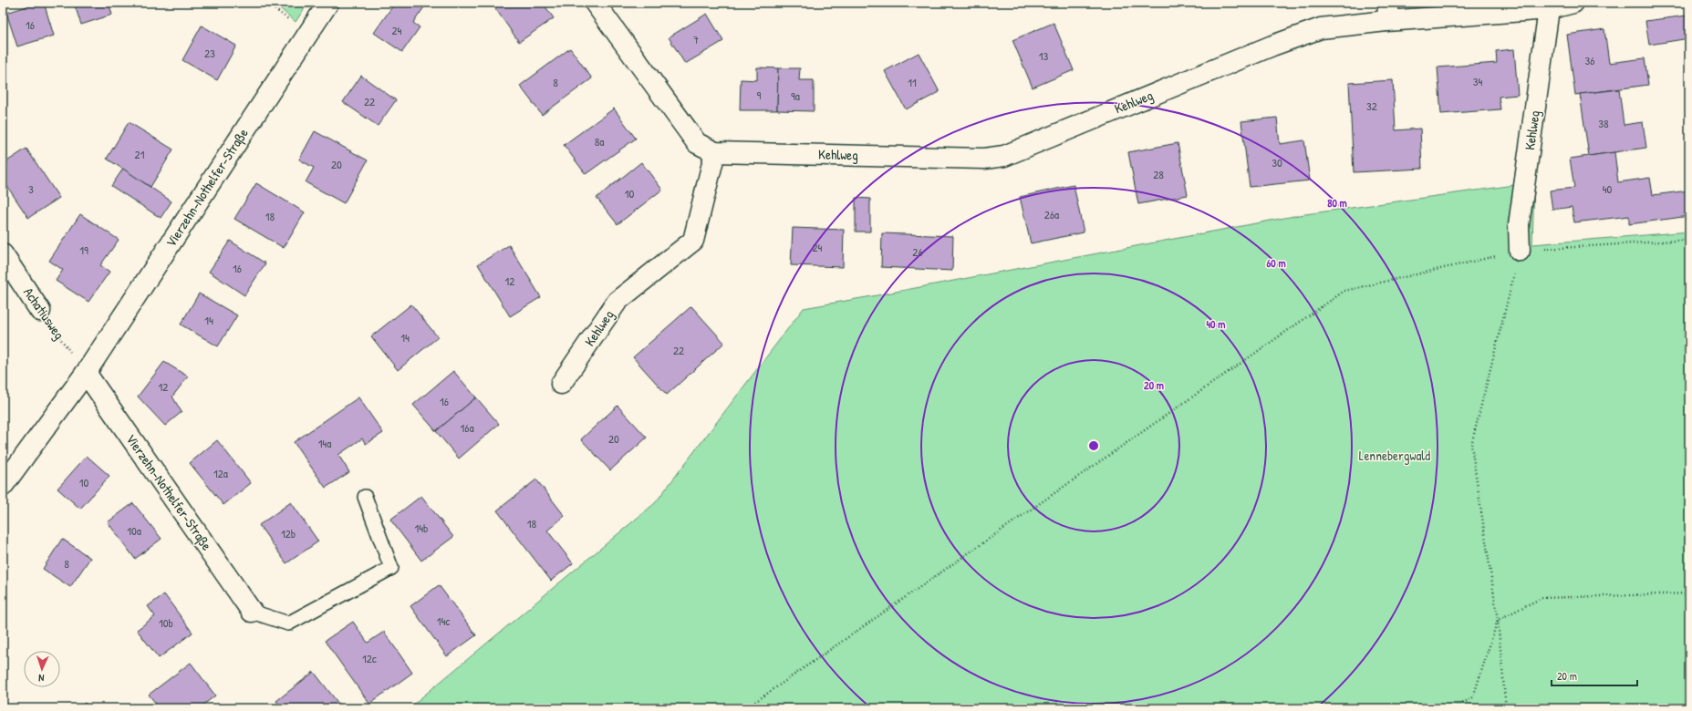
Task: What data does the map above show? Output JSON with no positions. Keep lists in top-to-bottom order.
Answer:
{
  "streets": {
    "street": ["Kehlweg", "Vierzehn-Nothelfer-Straße", "Achatiusweg"]
  },
  "crossings": [
    ["Vierzehn-Nothelfer-Straße", "Achatiusweg"]
  ],
  "parks": ["Lennebergwald"],
  "house_numbers": [
    "16",
    "24",
    "7",
    "23",
    "13",
    "36",
    "34",
    "8",
    "11",
    "9",
    "9a",
    "22",
    "32",
    "38",
    "8a",
    "21",
    "30",
    "20",
    "28",
    "3",
    "40",
    "10",
    "26a",
    "18",
    "24",
    "19",
    "26",
    "16",
    "12",
    "14",
    "14",
    "22",
    "12",
    "16",
    "16a",
    "20",
    "14a",
    "12a",
    "10",
    "18",
    "14b",
    "10a",
    "12b",
    "8",
    "14c",
    "10b",
    "12c"
  ],
  "scale_bar": "20 m",
  "north": "bottom",
  "rings": [
    "80 m",
    "60 m",
    "40 m",
    "20 m"
  ]
}
